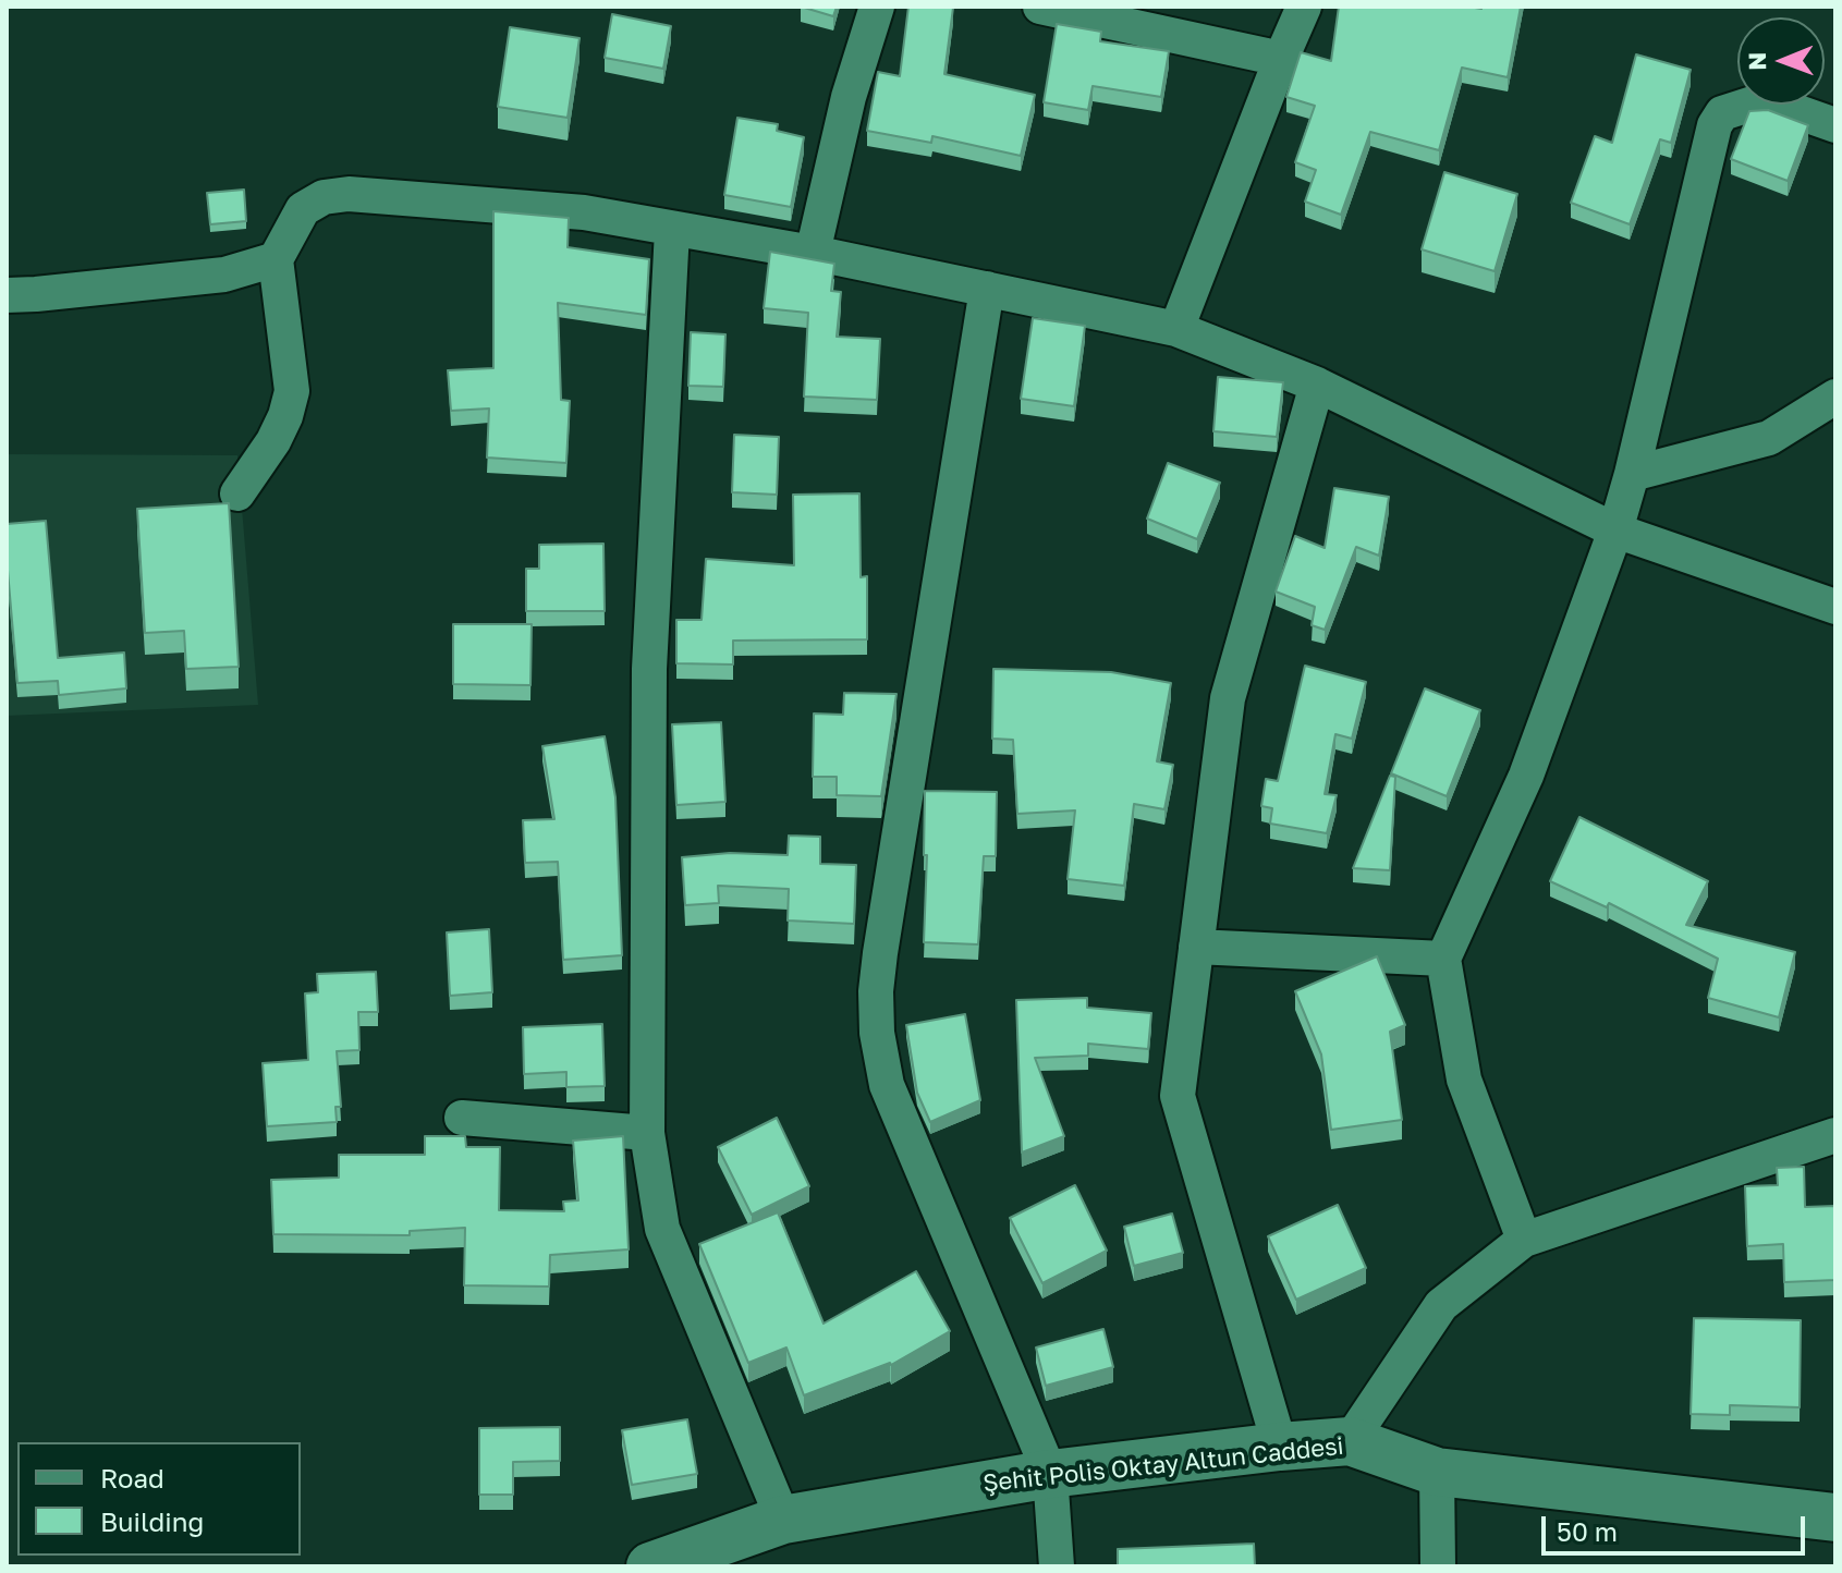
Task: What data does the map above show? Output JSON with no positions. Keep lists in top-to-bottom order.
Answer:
{
  "streets": {
    "street": ["Şehit Polis Oktay Altun Caddesi"]
  },
  "legend": ["Road", "Building"],
  "scale_bar": "50 m",
  "north": "left"
}
